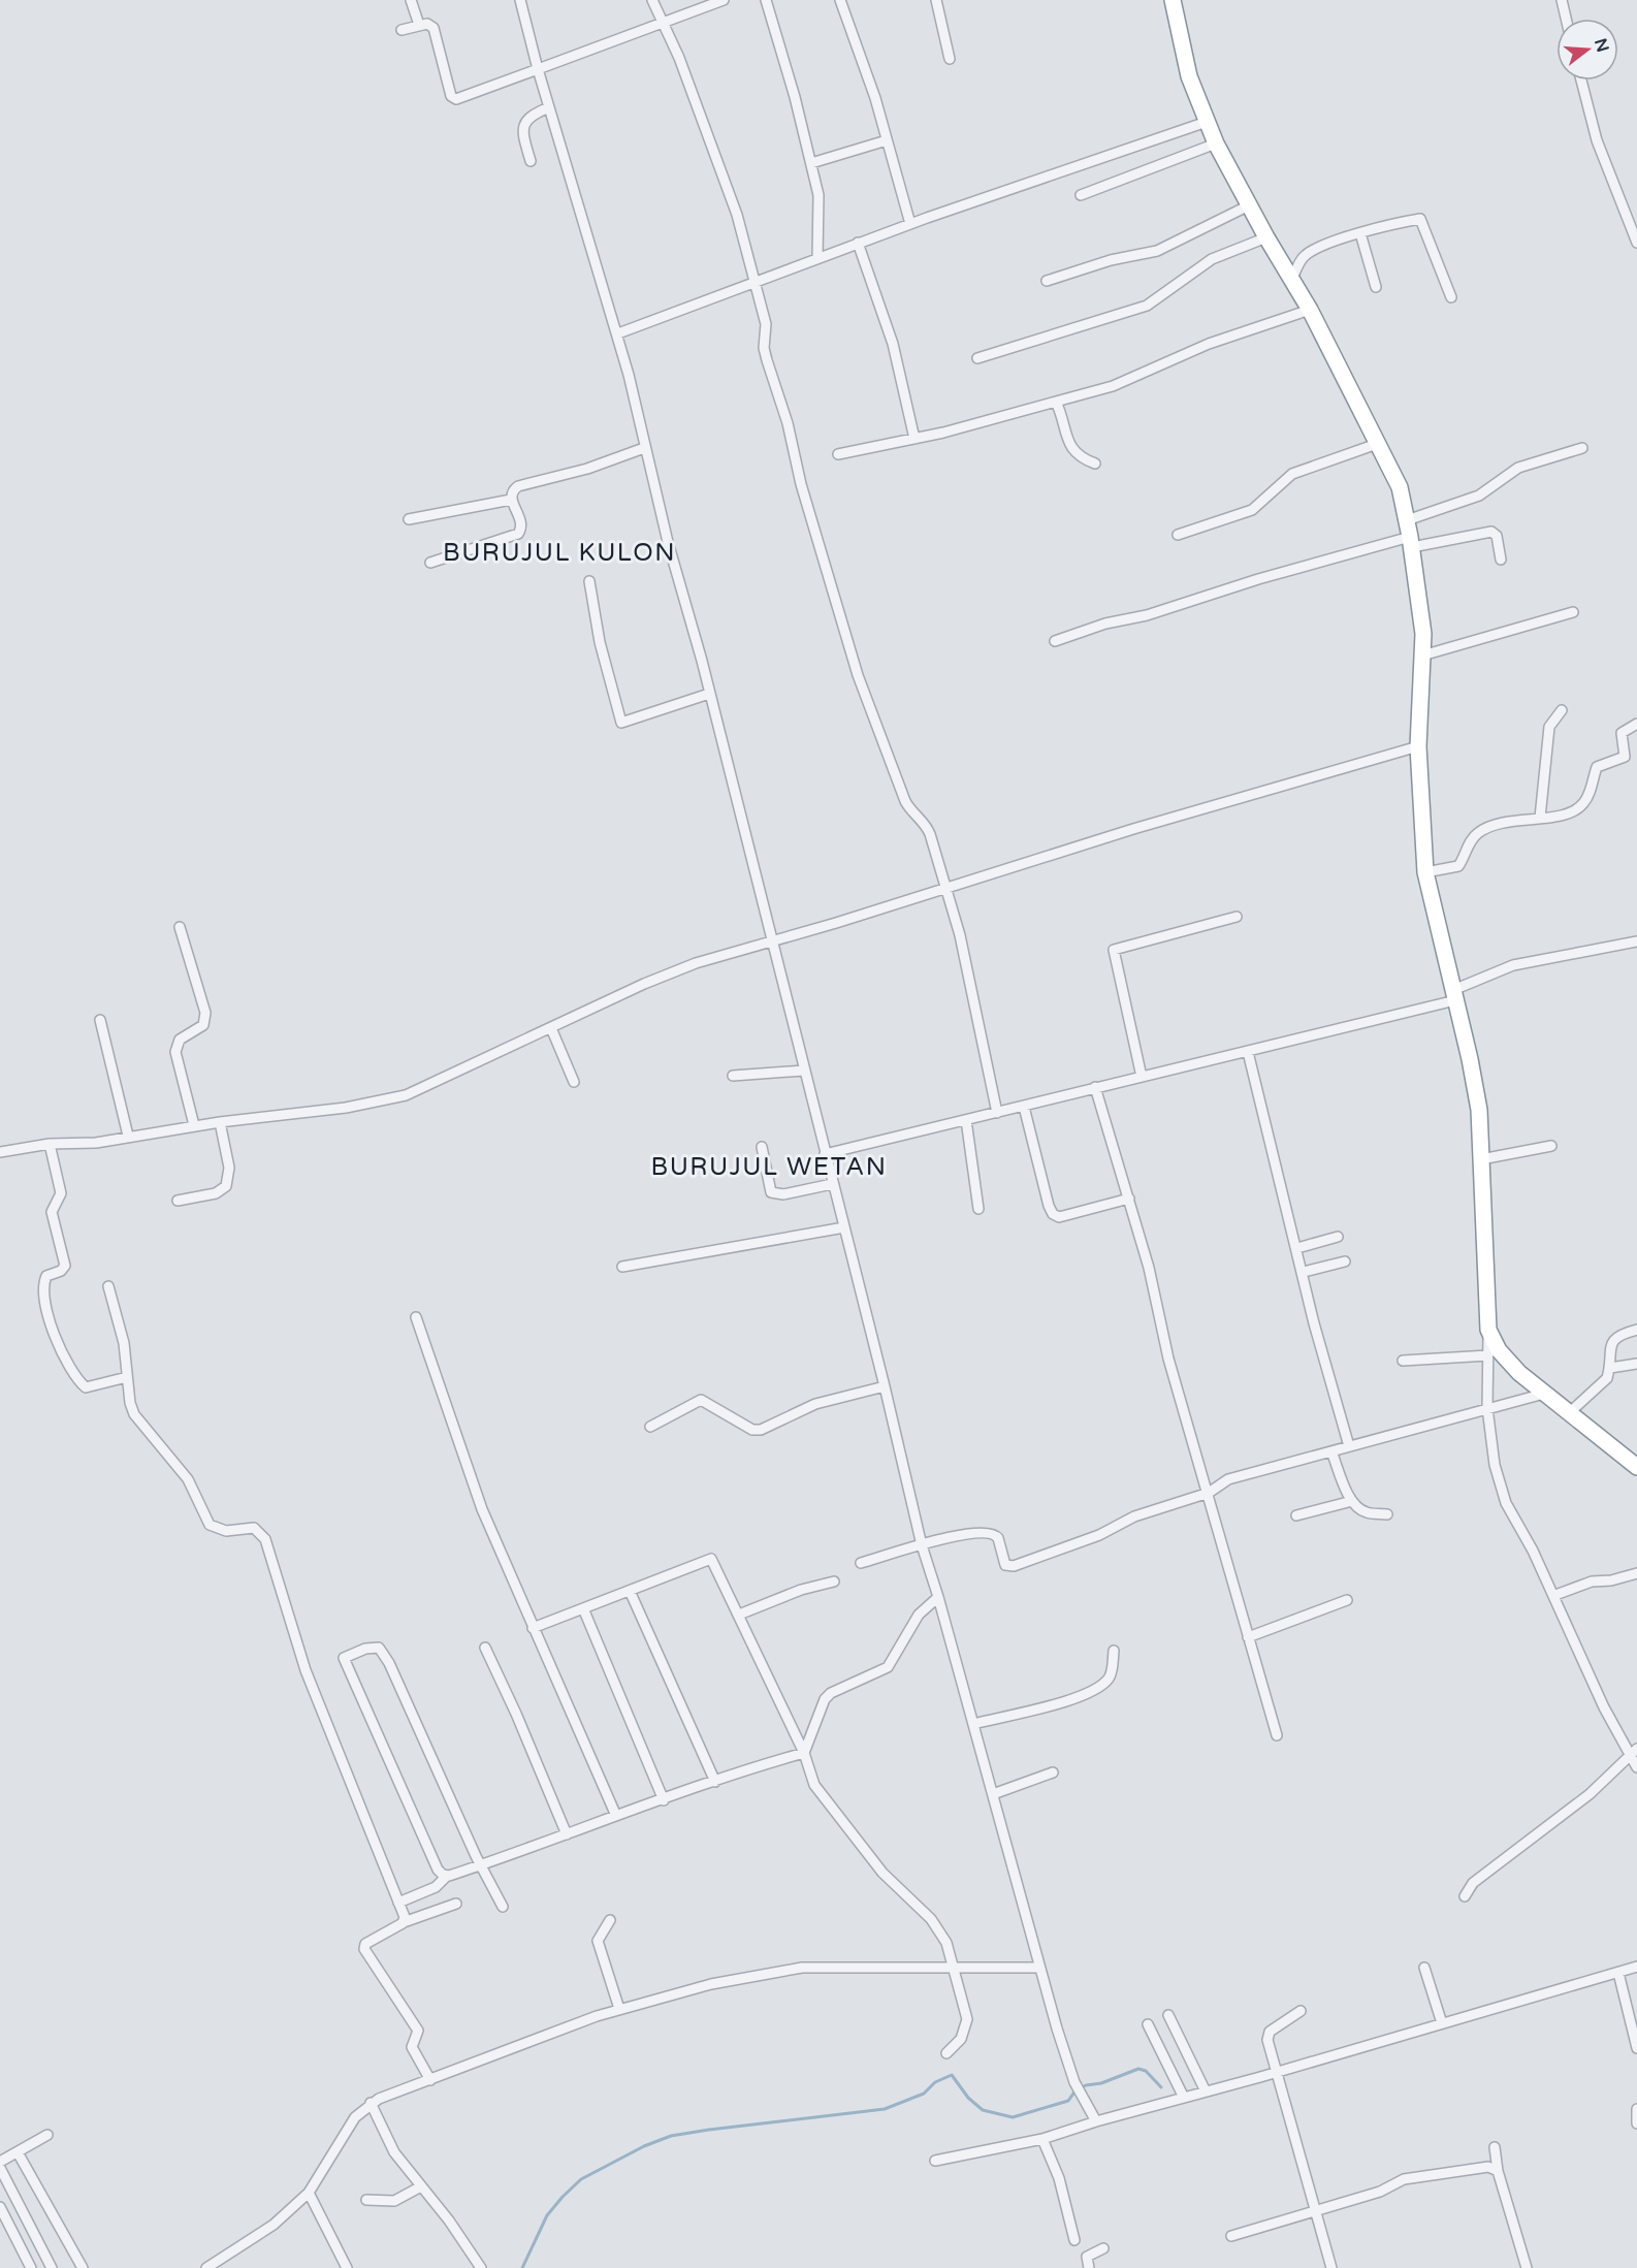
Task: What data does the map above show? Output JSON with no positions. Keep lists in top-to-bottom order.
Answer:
{
  "districts": ["BURUJUL KULON", "BURUJUL WETAN"],
  "north": "right"
}
